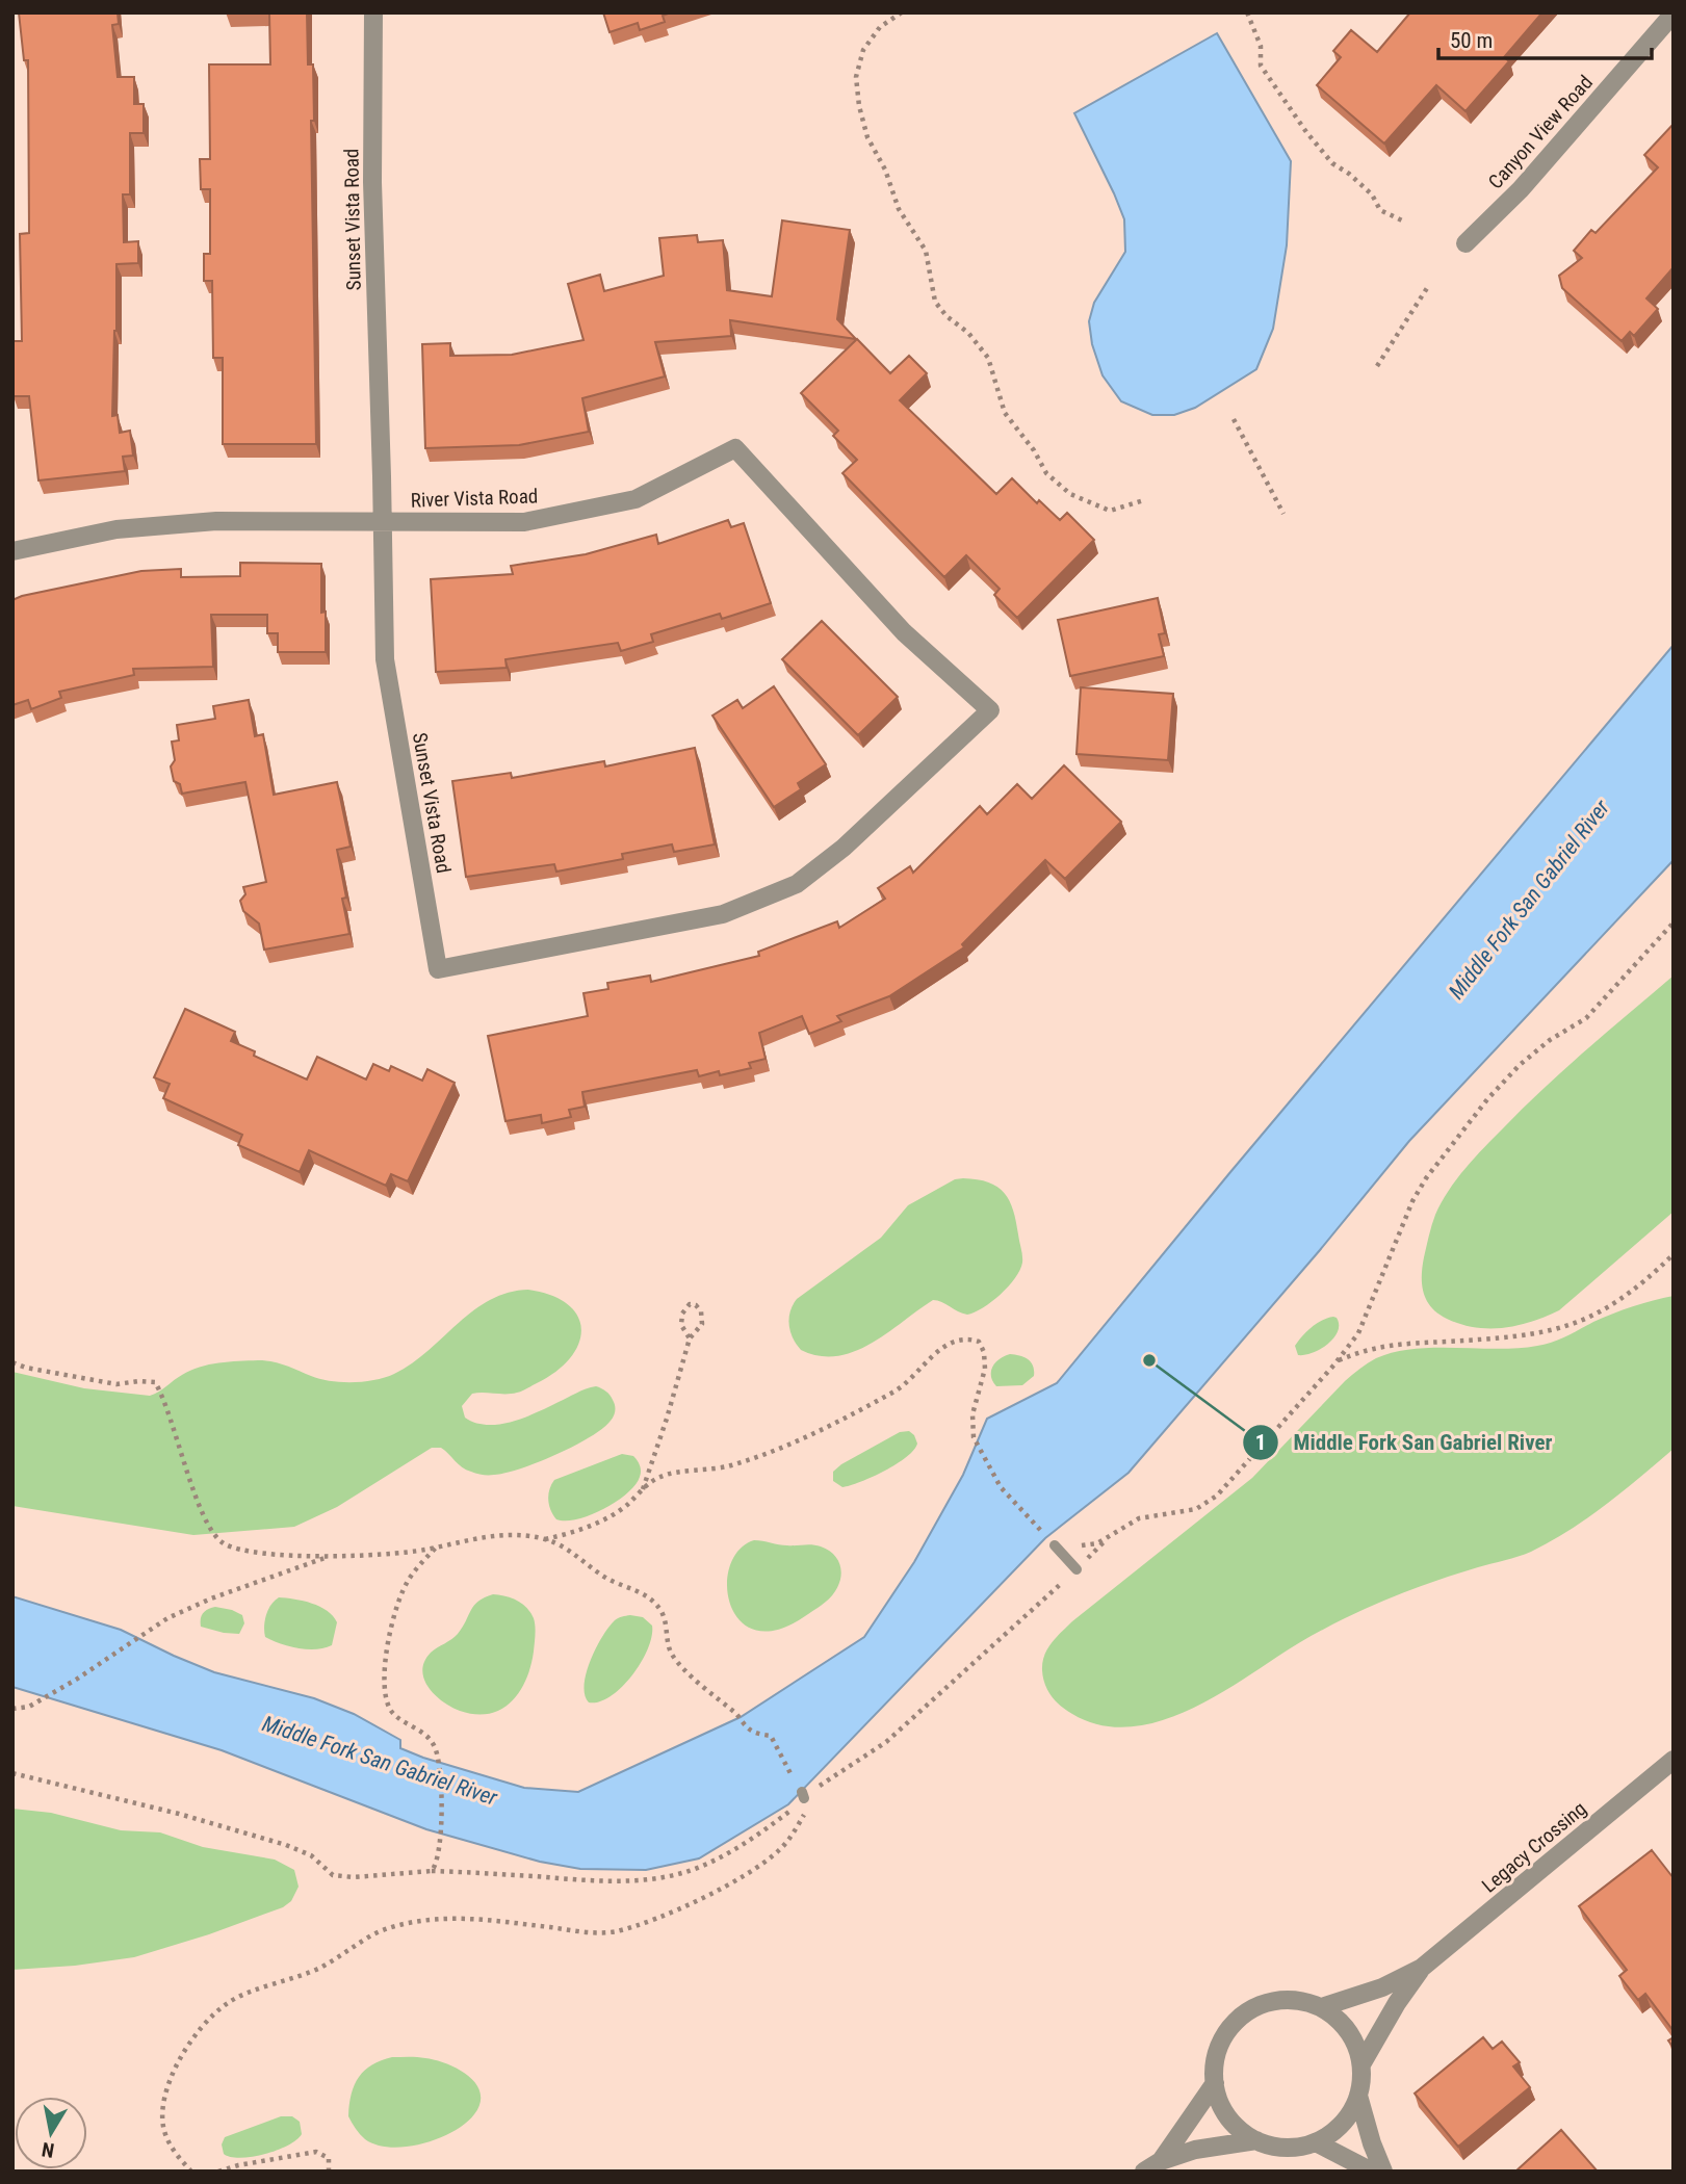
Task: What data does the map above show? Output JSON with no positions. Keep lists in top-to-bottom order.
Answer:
{
  "streets": {
    "street": [
      "Canyon View Road",
      "Sunset Vista Road",
      "River Vista Road",
      "Legacy Crossing"
    ]
  },
  "crossings": [
    ["Sunset Vista Road", "River Vista Road"]
  ],
  "water": ["Middle Fork San Gabriel River"],
  "places": ["Middle Fork San Gabriel River"],
  "scale_bar": "50 m",
  "north": "bottom"
}
